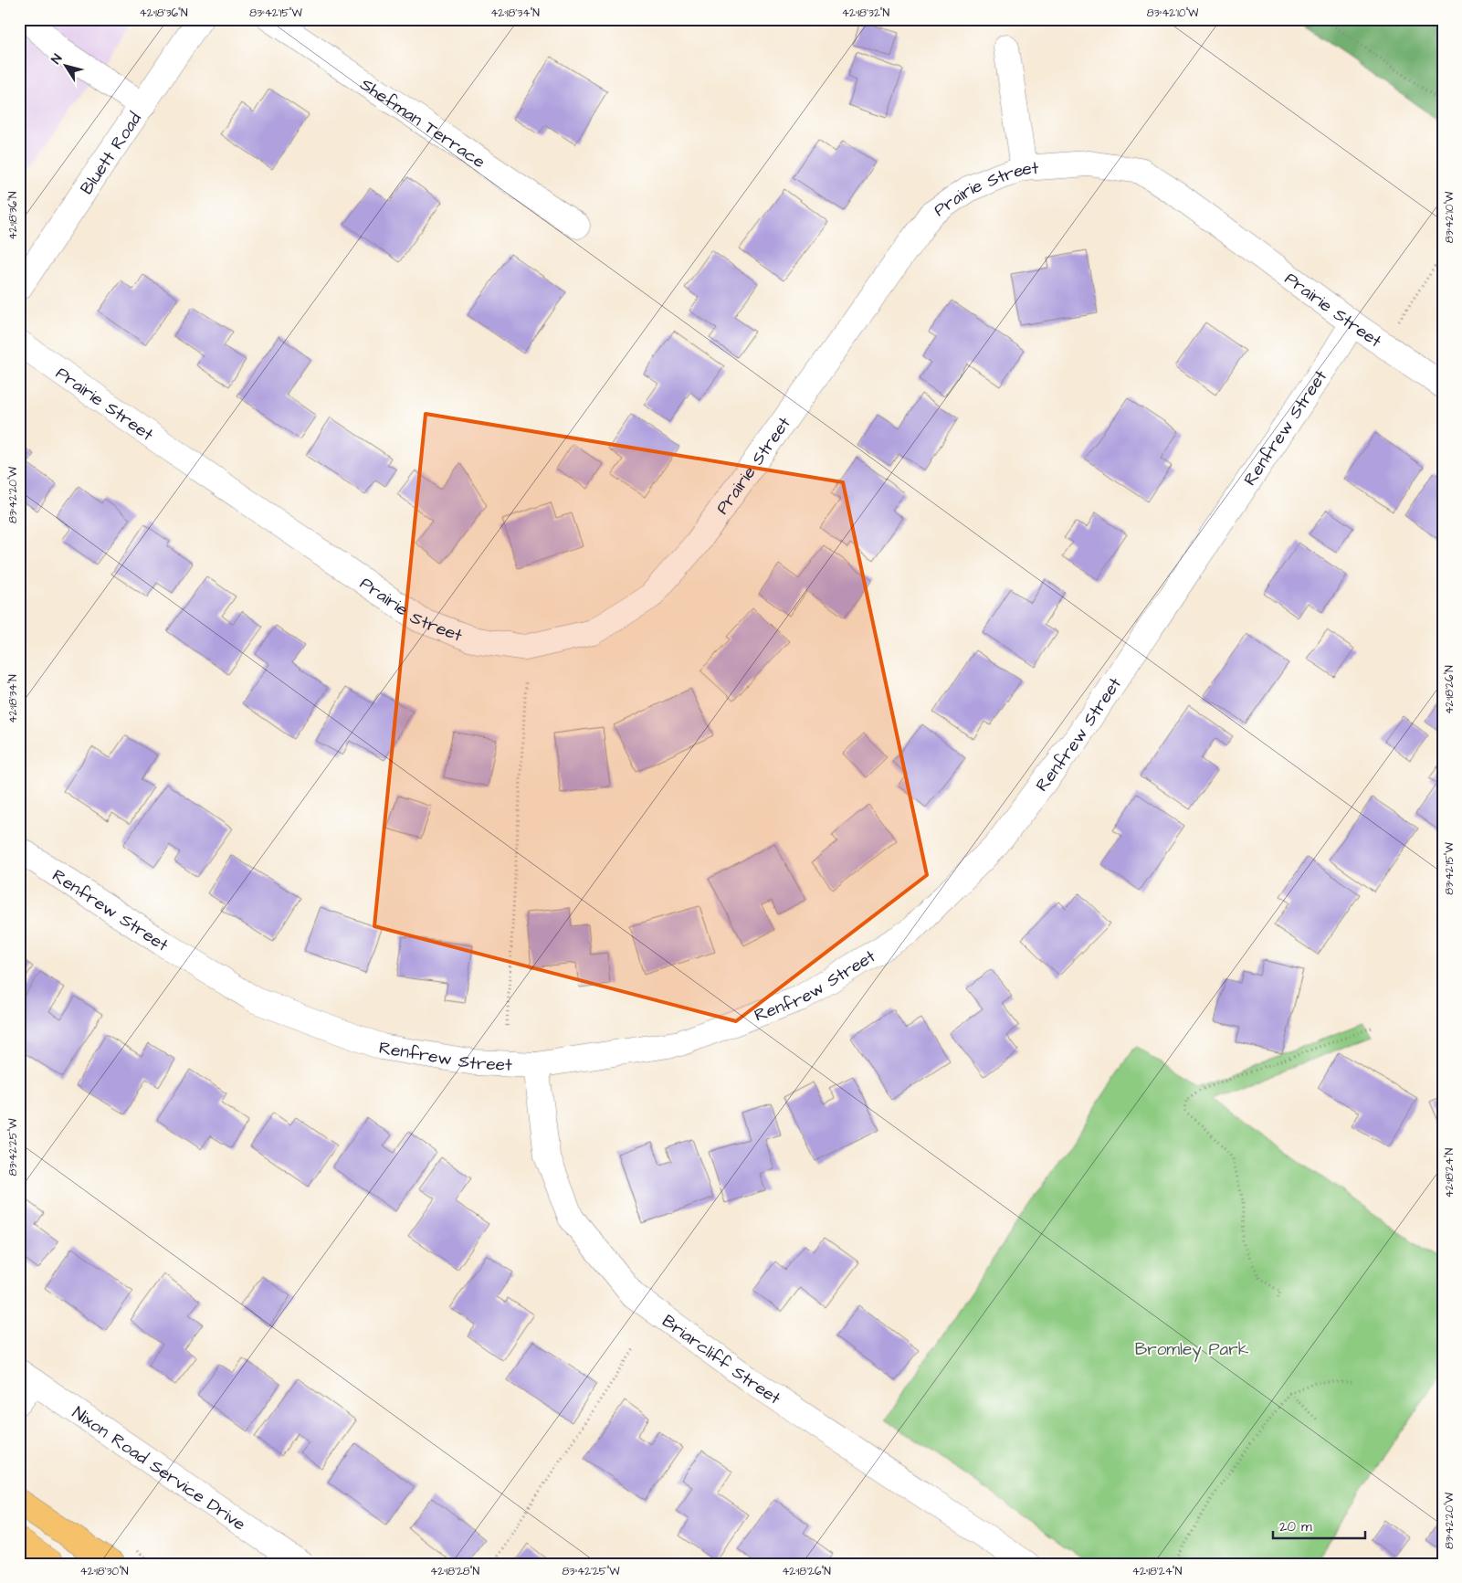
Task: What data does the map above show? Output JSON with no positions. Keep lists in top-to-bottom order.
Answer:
{
  "streets": {
    "street": [
      "Shefman Terrace",
      "Bluett Road",
      "Prairie Street",
      "Renfrew Street",
      "Briarcliff Street",
      "Nixon Road Service Drive"
    ]
  },
  "crossings": [
    ["Prairie Street", "Renfrew Street"],
    ["Renfrew Street", "Briarcliff Street"]
  ],
  "parks": ["Bromley Park"],
  "scale_bar": "20 m",
  "north": "top left",
  "coordinates": [
    "42°18'36\"N",
    "83°42'15\"W",
    "42°18'34\"N",
    "42°18'32\"N",
    "83°42'10\"W",
    "83°42'20\"W",
    "42°18'26\"N",
    "83°42'25\"W",
    "42°18'24\"N",
    "42°18'30\"N",
    "42°18'28\"N"
  ]
}
